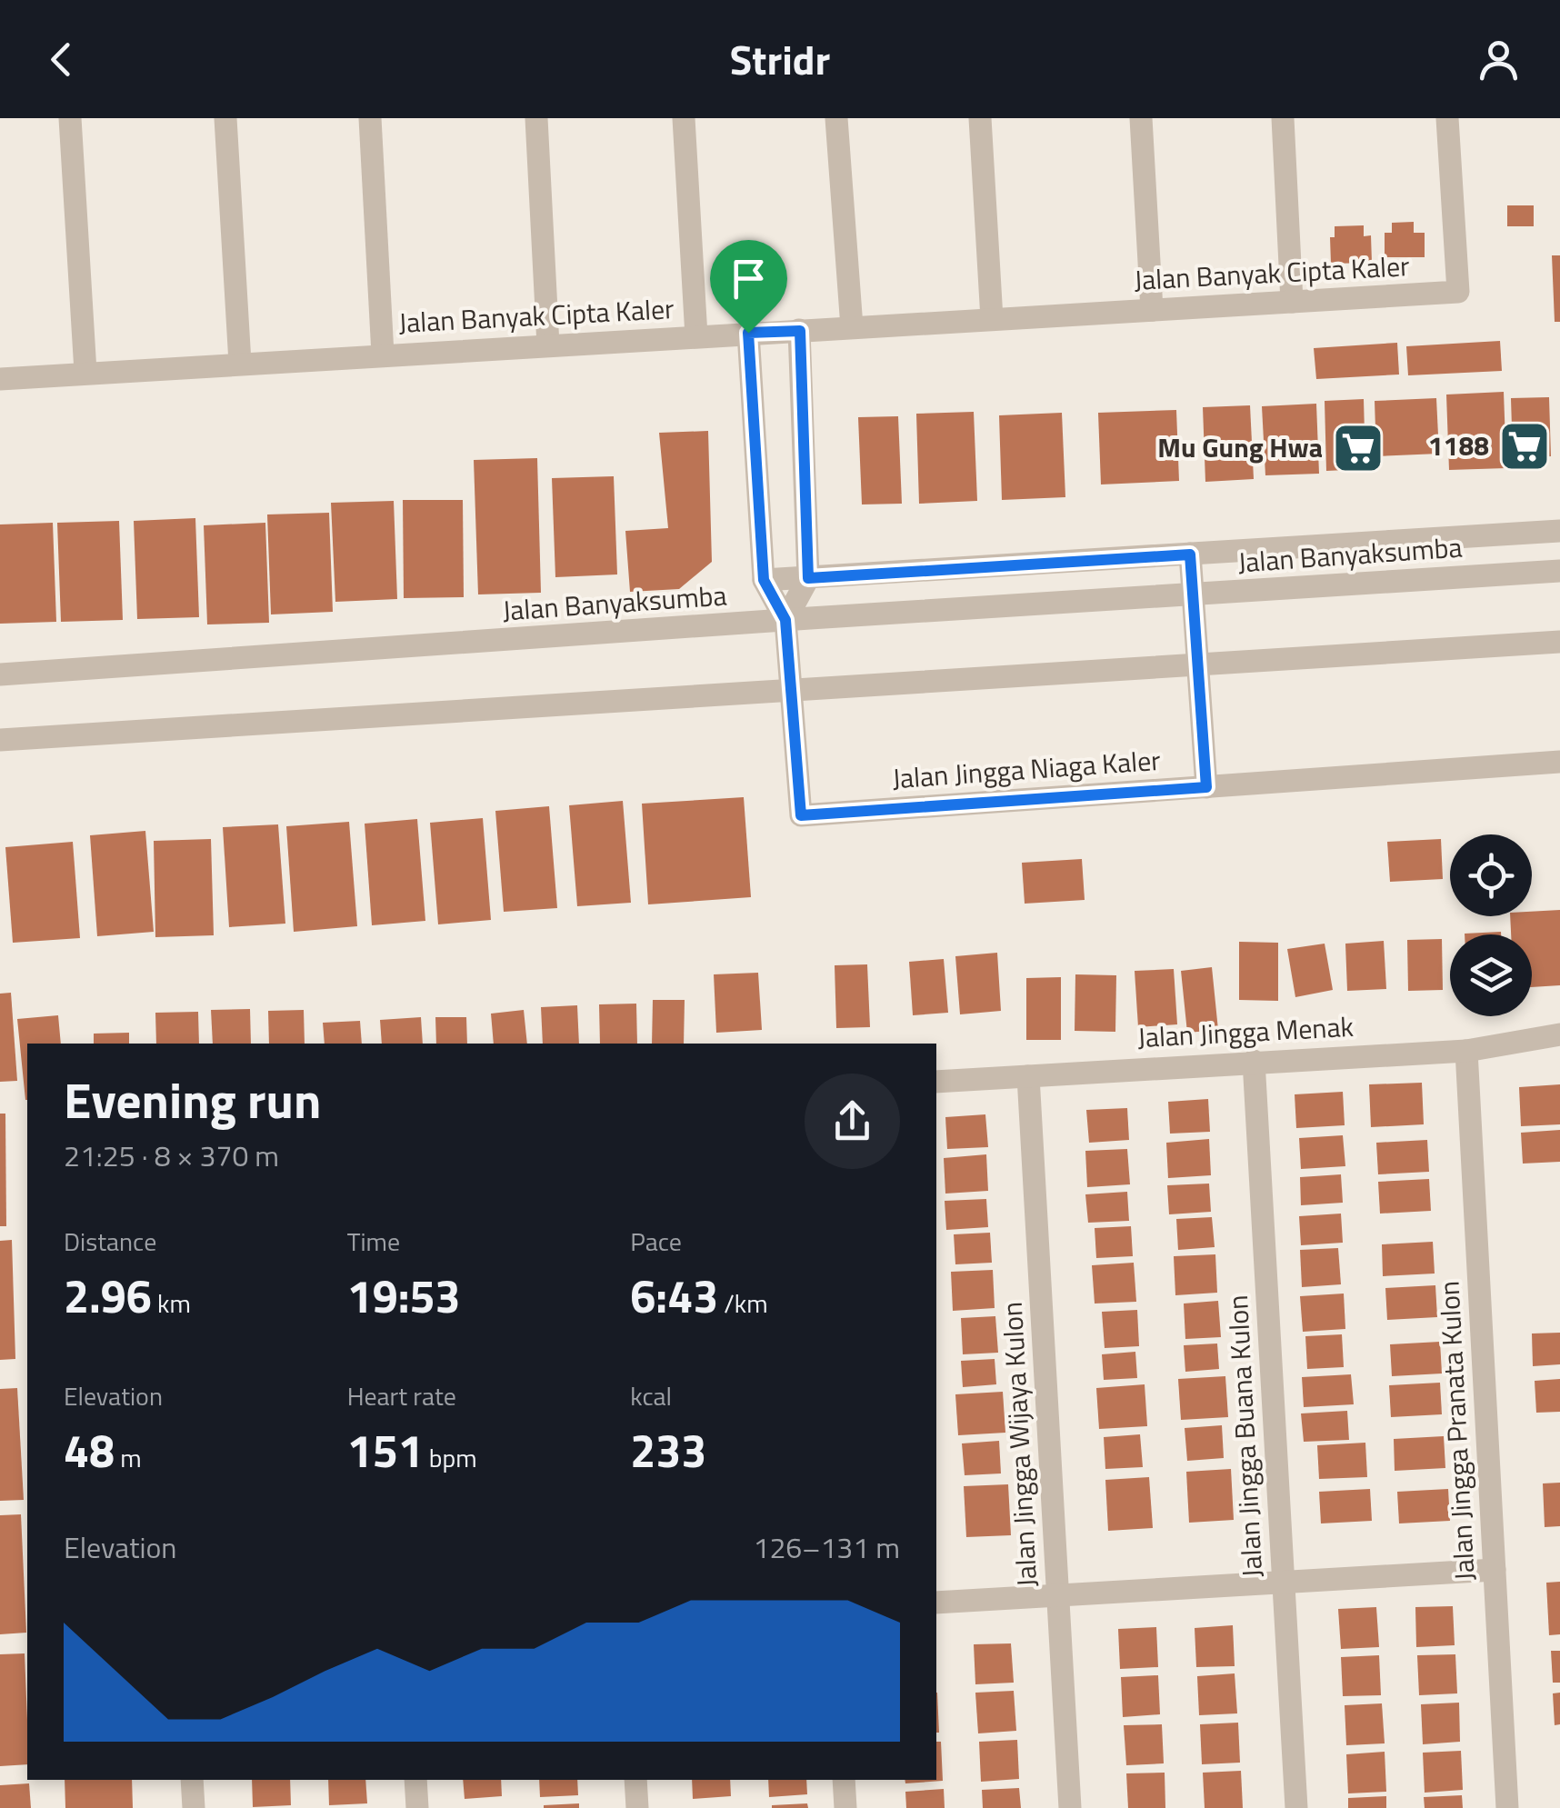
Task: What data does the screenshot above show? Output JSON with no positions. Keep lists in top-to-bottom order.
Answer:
{
  "streets": {
    "street": [
      "Jalan Banyak Cipta Kaler",
      "Jalan Banyaksumba",
      "Jalan Jingga Niaga Kaler",
      "Jalan Jingga Menak",
      "Jalan Jingga Pranata Kulon",
      "Jalan Jingga Buana Kulon",
      "Jalan Jingga Wijaya Kulon"
    ]
  },
  "crossings": [
    ["Jalan Banyaksumba", "Jalan Jingga Niaga Kaler"],
    ["Jalan Jingga Menak", "Jalan Jingga Pranata Kulon"],
    ["Jalan Jingga Menak", "Jalan Jingga Buana Kulon"],
    ["Jalan Jingga Menak", "Jalan Jingga Wijaya Kulon"]
  ],
  "places": {
    "supermarket": ["1188", "Mu Gung Hwa"]
  },
  "page": {
    "header": "Stridr",
    "heading": ["Evening run", "21:25 · 8 × 370 m"],
    "stats": [
      ["Distance", "2.96 km"],
      ["Time", "19:53"],
      ["Pace", "6:43 /km"],
      ["Elevation", "48 m"],
      ["Heart rate", "151 bpm"],
      ["kcal", "233"]
    ],
    "chart": ["Elevation", "126–131 m"]
  }
}
